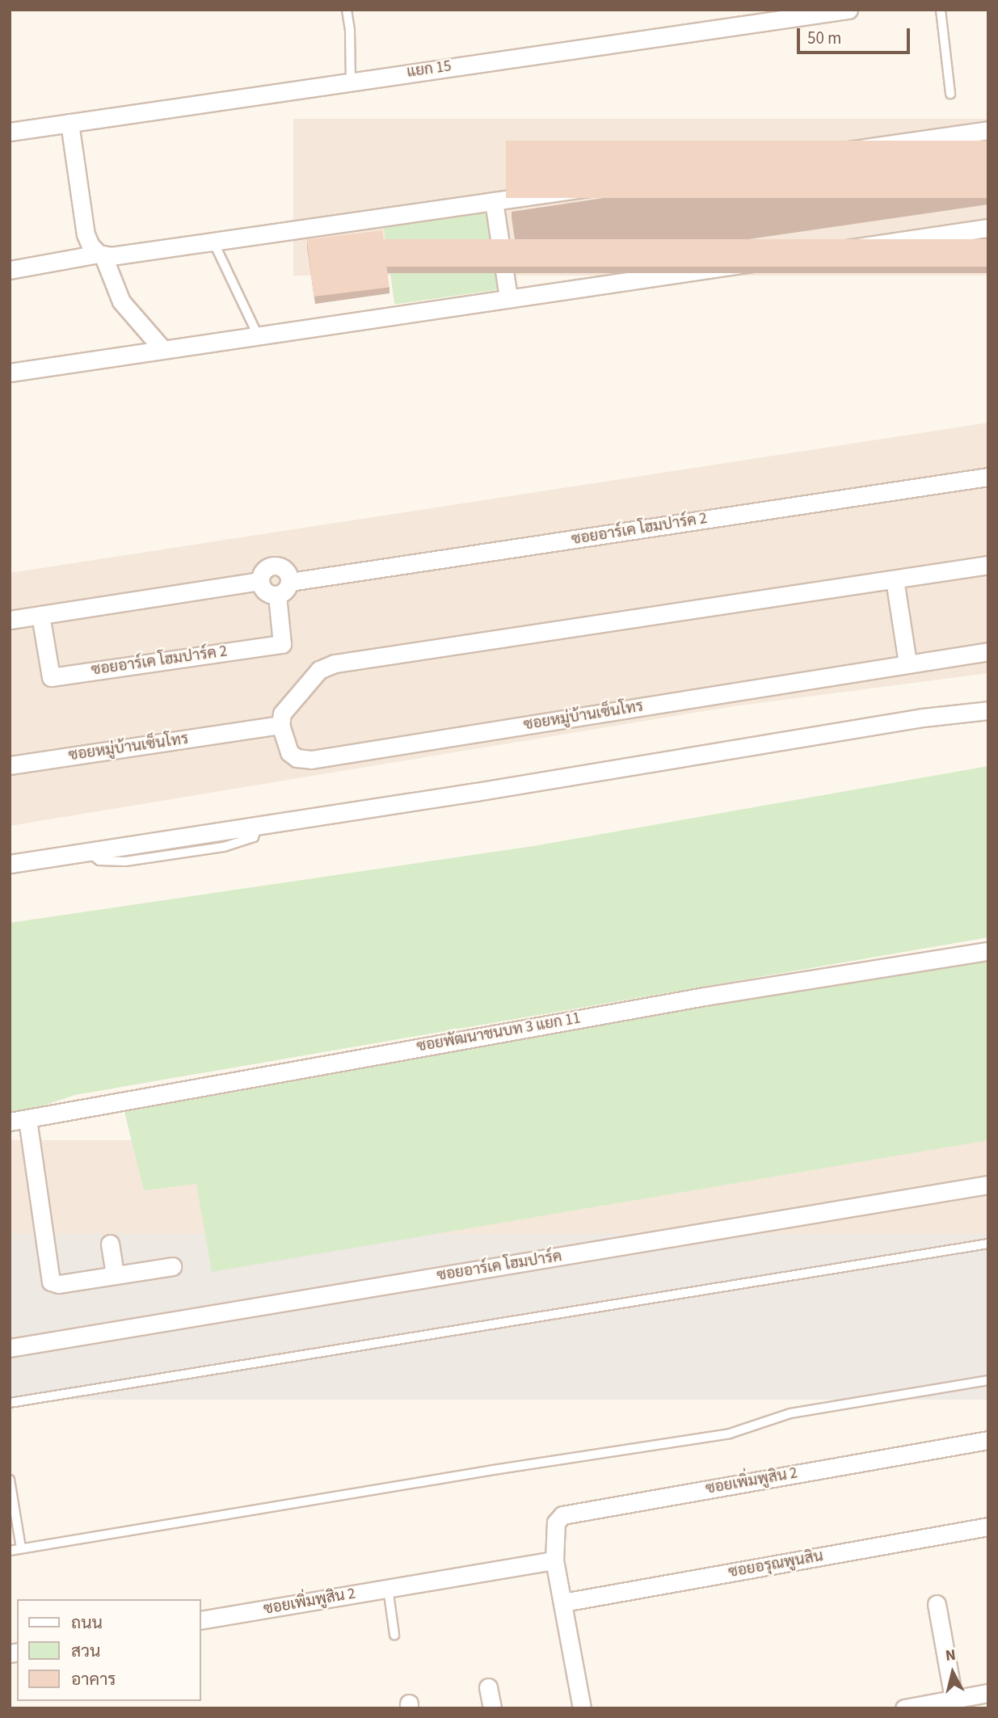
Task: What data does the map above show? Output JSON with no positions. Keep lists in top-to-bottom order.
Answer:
{
  "streets": {
    "street": [
      "แยก 15",
      "ซอยอาร์เค โฮมปาร์ค 2",
      "ซอยหมู่บ้านเซ็นโทร",
      "ซอยพัฒนาชนบท 3 แยก 11",
      "ซอยอาร์เค โฮมปาร์ค",
      "ซอยเพิ่มพูสิน 2",
      "ซอยอรุณพูนสิน"
    ]
  },
  "crossings": [
    ["ซอยเพิ่มพูสิน 2", "ซอยอรุณพูนสิน"]
  ],
  "legend": ["ถนน", "สวน", "อาคาร"],
  "scale_bar": "50 m",
  "north": "top"
}
